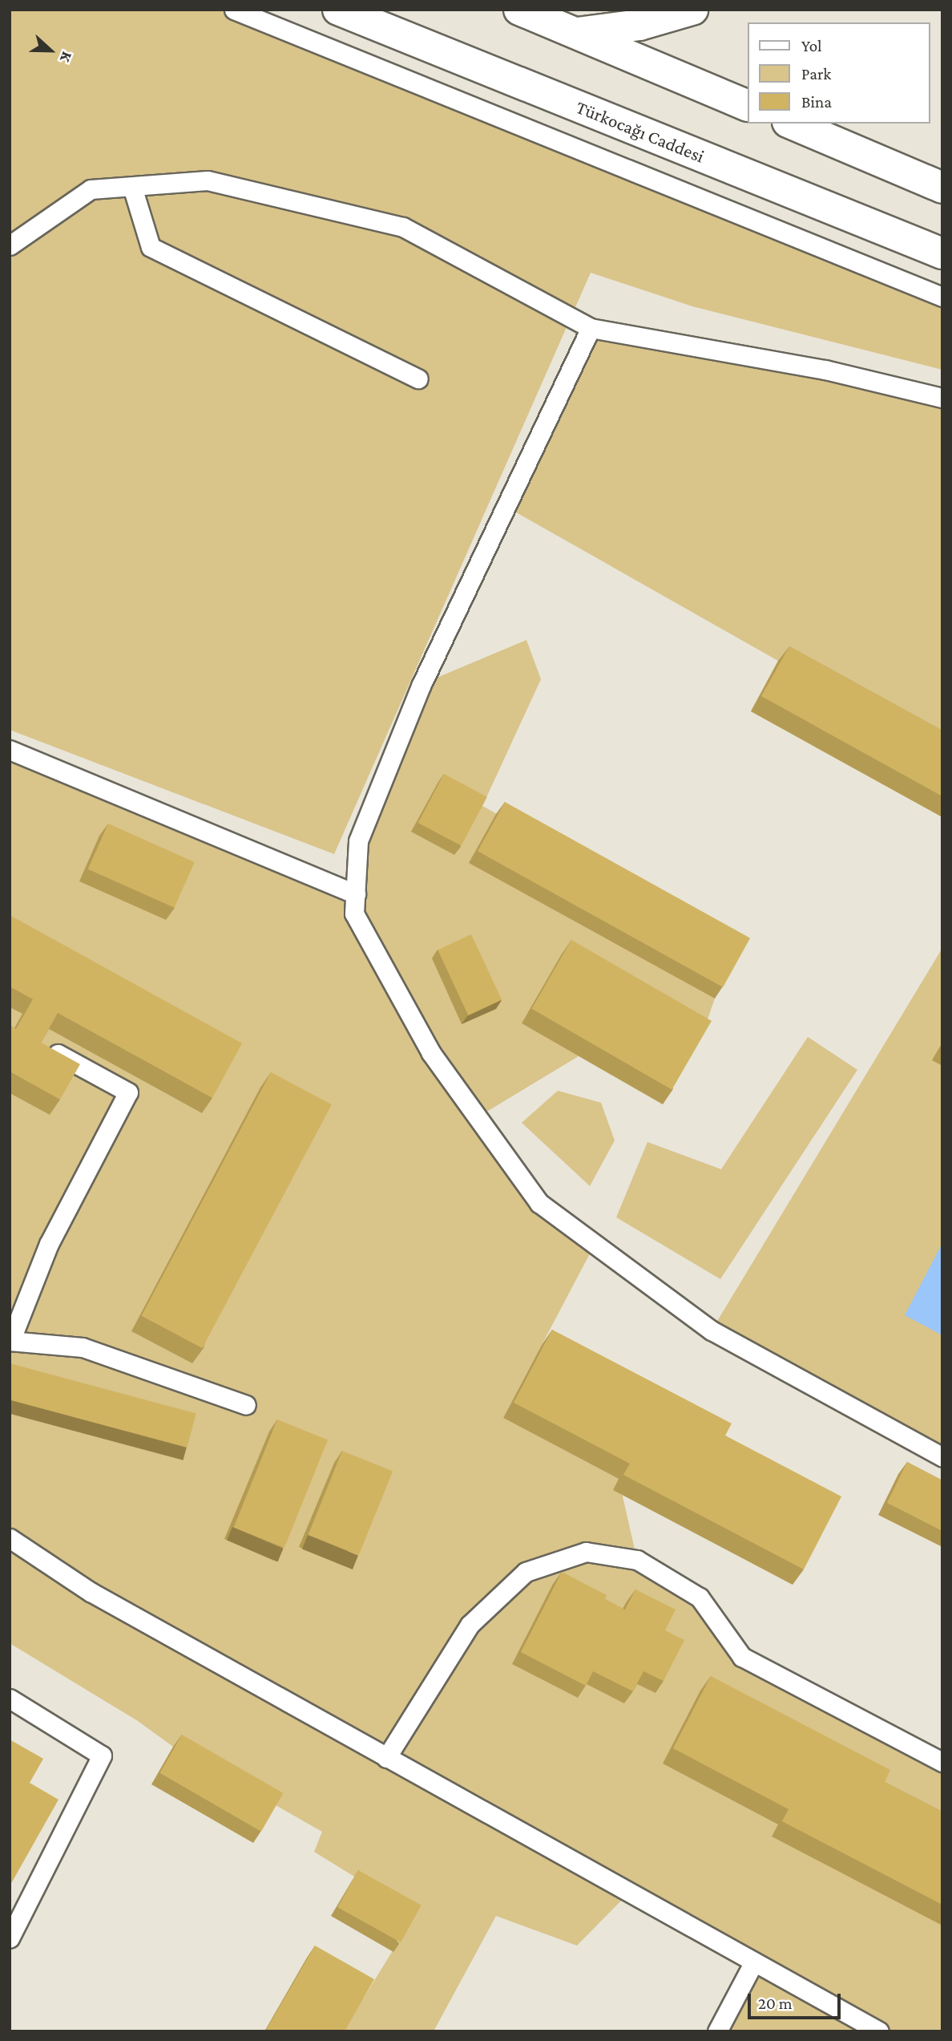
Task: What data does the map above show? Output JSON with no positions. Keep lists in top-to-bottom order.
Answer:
{
  "streets": {
    "main road": ["Türkocağı Caddesi"]
  },
  "legend": ["Yol", "Park", "Bina"],
  "scale_bar": "20 m",
  "north": "right"
}
